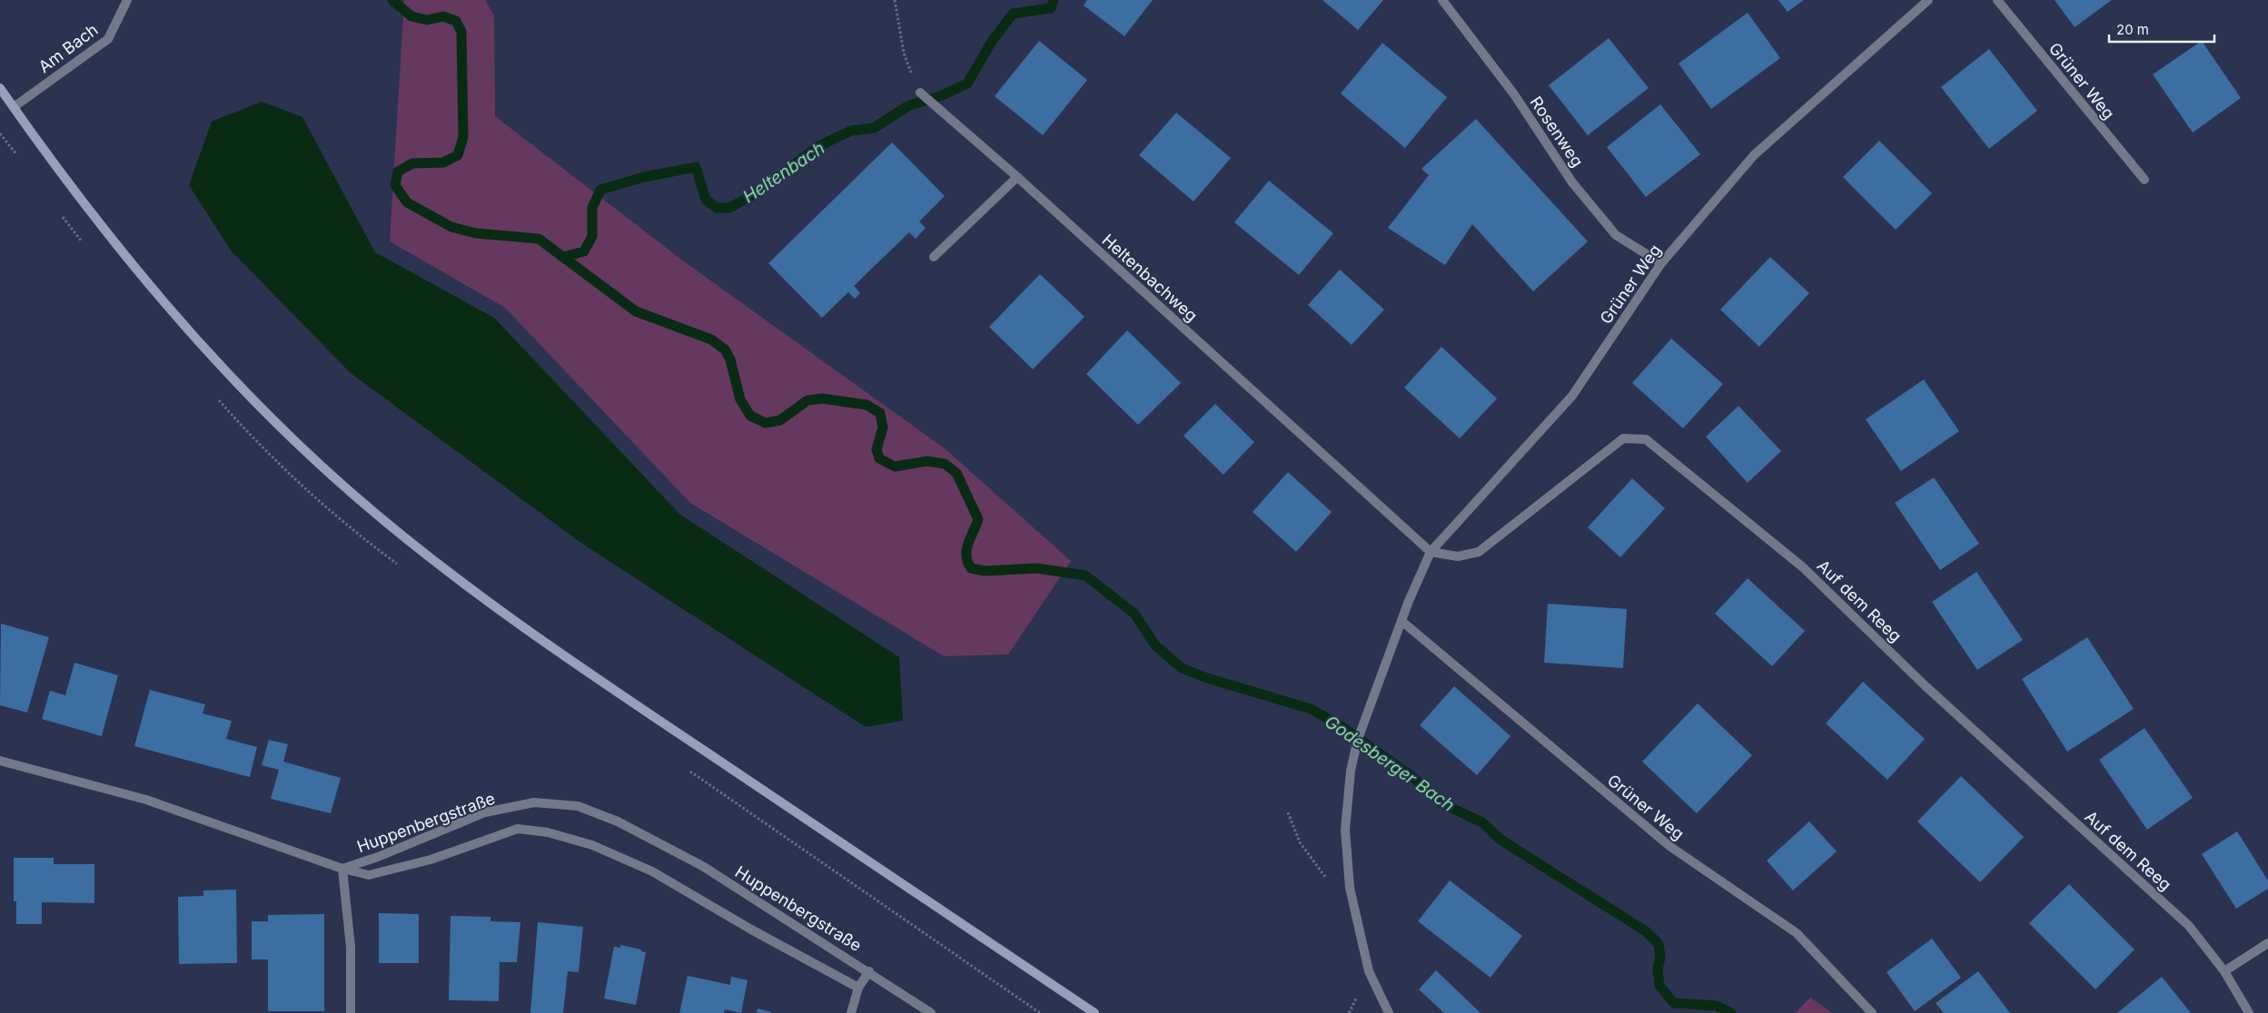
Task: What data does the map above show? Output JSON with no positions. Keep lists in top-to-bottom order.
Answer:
{
  "streets": {
    "street": [
      "Am Bach",
      "Grüner Weg",
      "Rosenweg",
      "Heltenbachweg",
      "Auf dem Reeg",
      "Huppenbergstraße"
    ]
  },
  "crossings": [
    ["Grüner Weg", "Rosenweg"],
    ["Grüner Weg", "Heltenbachweg"],
    ["Grüner Weg", "Auf dem Reeg"],
    ["Heltenbachweg", "Auf dem Reeg"]
  ],
  "water": ["Heltenbach", "Godesberger Bach"],
  "scale_bar": "20 m"
}
